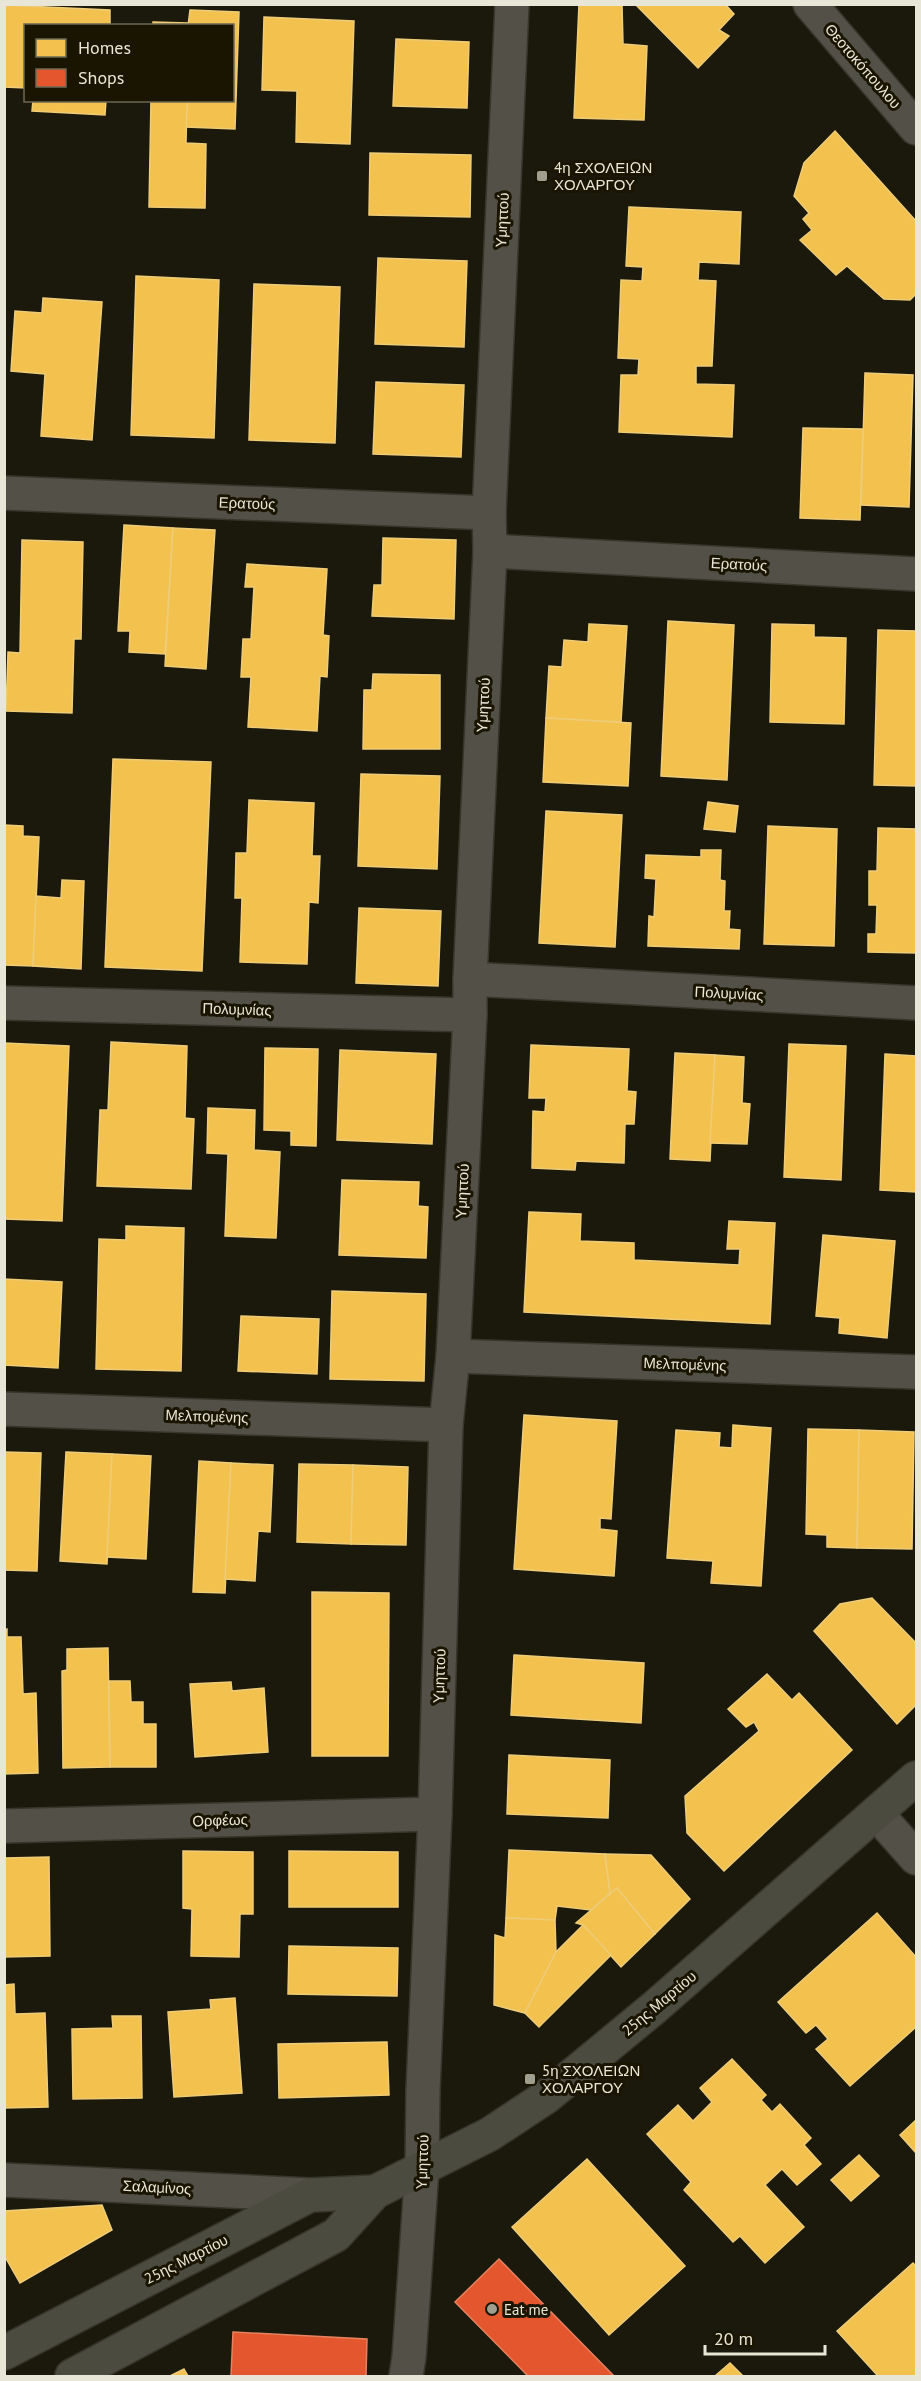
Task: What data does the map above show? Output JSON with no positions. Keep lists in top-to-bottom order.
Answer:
{
  "streets": {
    "street": [
      "Θεοτοκόπουλου",
      "Υμηττού",
      "Ερατούς",
      "Πολυμνίας",
      "Μελπομένης",
      "Ορφέως",
      "25ης Μαρτίου",
      "Σαλαμίνος"
    ]
  },
  "crossings": [
    ["Υμηττού", "Ερατούς"],
    ["Υμηττού", "Πολυμνίας"],
    ["Υμηττού", "Μελπομένης"],
    ["Υμηττού", "Ορφέως"],
    ["Υμηττού", "25ης Μαρτίου"],
    ["25ης Μαρτίου", "Σαλαμίνος"]
  ],
  "places": {
    "transit": ["4η ΣΧΟΛΕΙΩΝ ΧΟΛΑΡΓΟΥ", "5η ΣΧΟΛΕΙΩΝ ΧΟΛΑΡΓΟΥ"],
    "other": ["Eat me"]
  },
  "legend": ["Homes", "Shops"],
  "scale_bar": "20 m"
}
